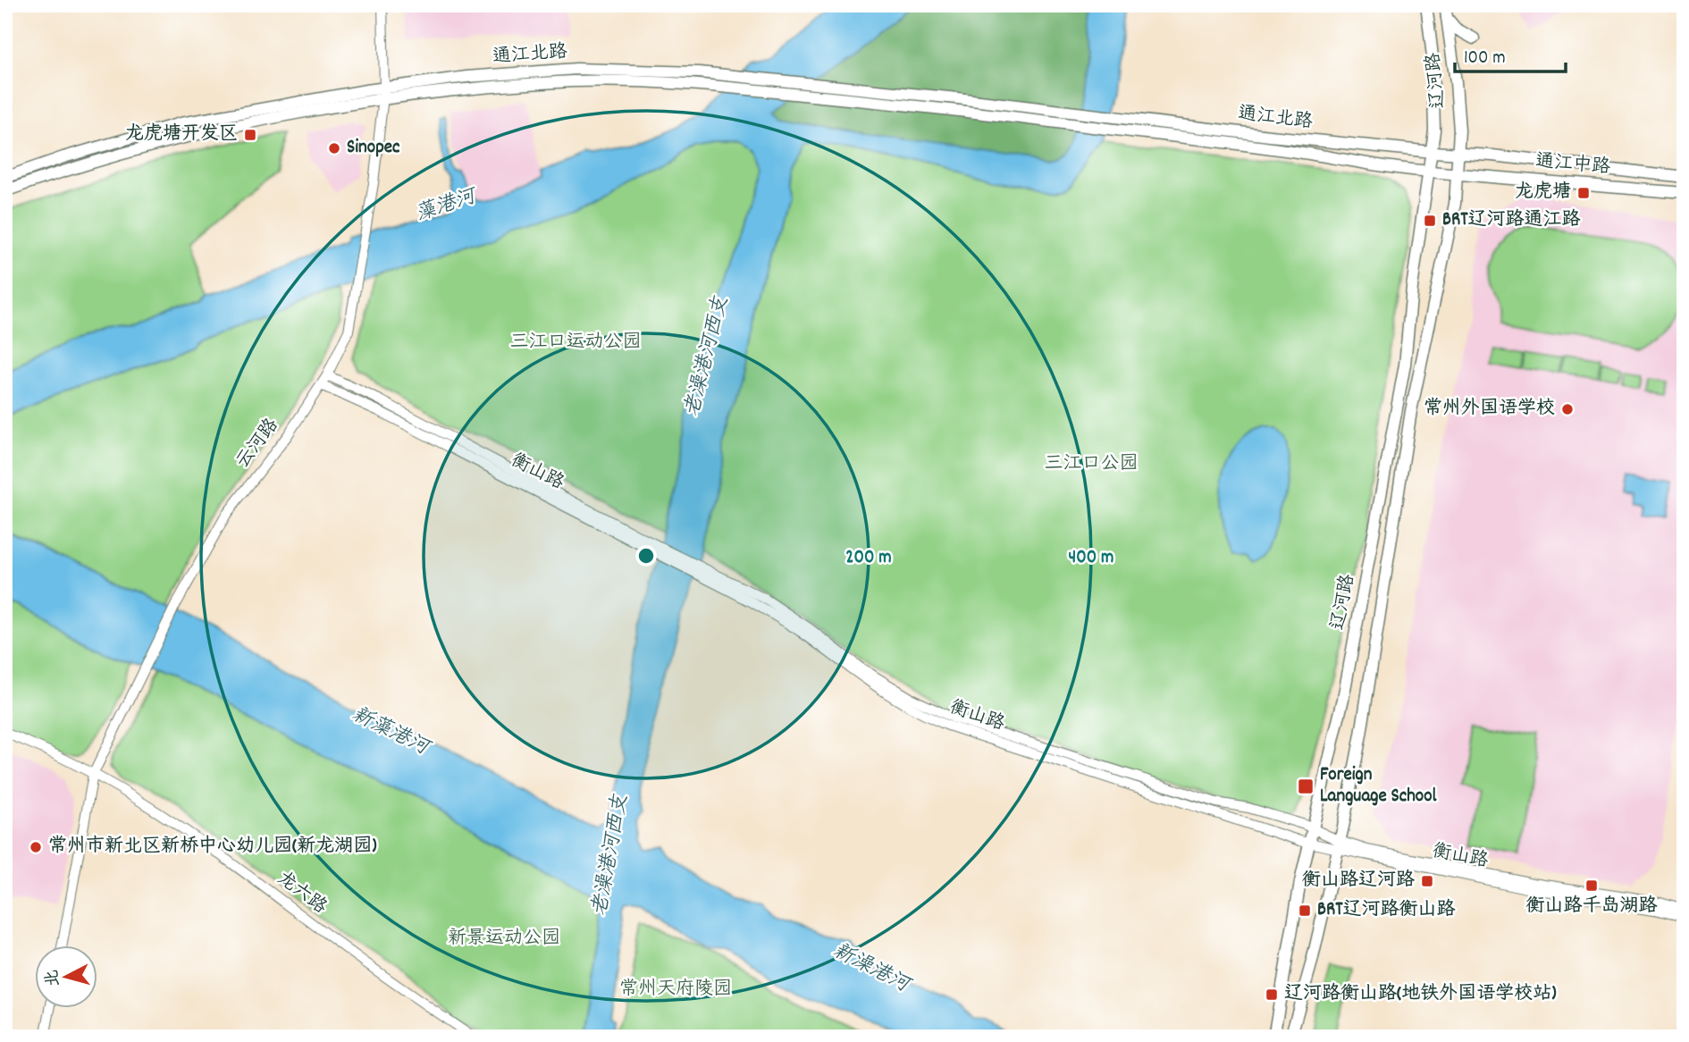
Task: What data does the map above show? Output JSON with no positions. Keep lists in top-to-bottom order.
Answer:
{
  "streets": {
    "main road": ["通江北路", "辽河路", "通江中路"],
    "street": ["云河路", "衡山路", "龙六路"]
  },
  "crossings": [
    ["通江北路", "辽河路"],
    ["通江北路", "通江中路"],
    ["通江北路", "云河路"],
    ["辽河路", "通江中路"],
    ["辽河路", "衡山路"],
    ["云河路", "衡山路"],
    ["云河路", "龙六路"]
  ],
  "water": [
    "藻港河",
    "老澡港河西支",
    "新藻港河",
    "新澡港河"
  ],
  "parks": [
    "三江口运动公园",
    "三江口公园",
    "新景运动公园",
    "常州天府陵园"
  ],
  "places": {
    "transit": [
      "龙虎塘开发区",
      "龙虎塘",
      "BRT辽河路通江路",
      "Foreign Language School",
      "衡山路辽河路",
      "衡山路千岛湖路",
      "BRT辽河路衡山路",
      "辽河路衡山路(地铁外国语学校站)"
    ],
    "other": ["Sinopec", "常州外国语学校", "常州市新北区新桥中心幼儿园(新龙湖园)"]
  },
  "scale_bar": "100 m",
  "north": "left",
  "rings": ["200 m", "400 m"]
}
